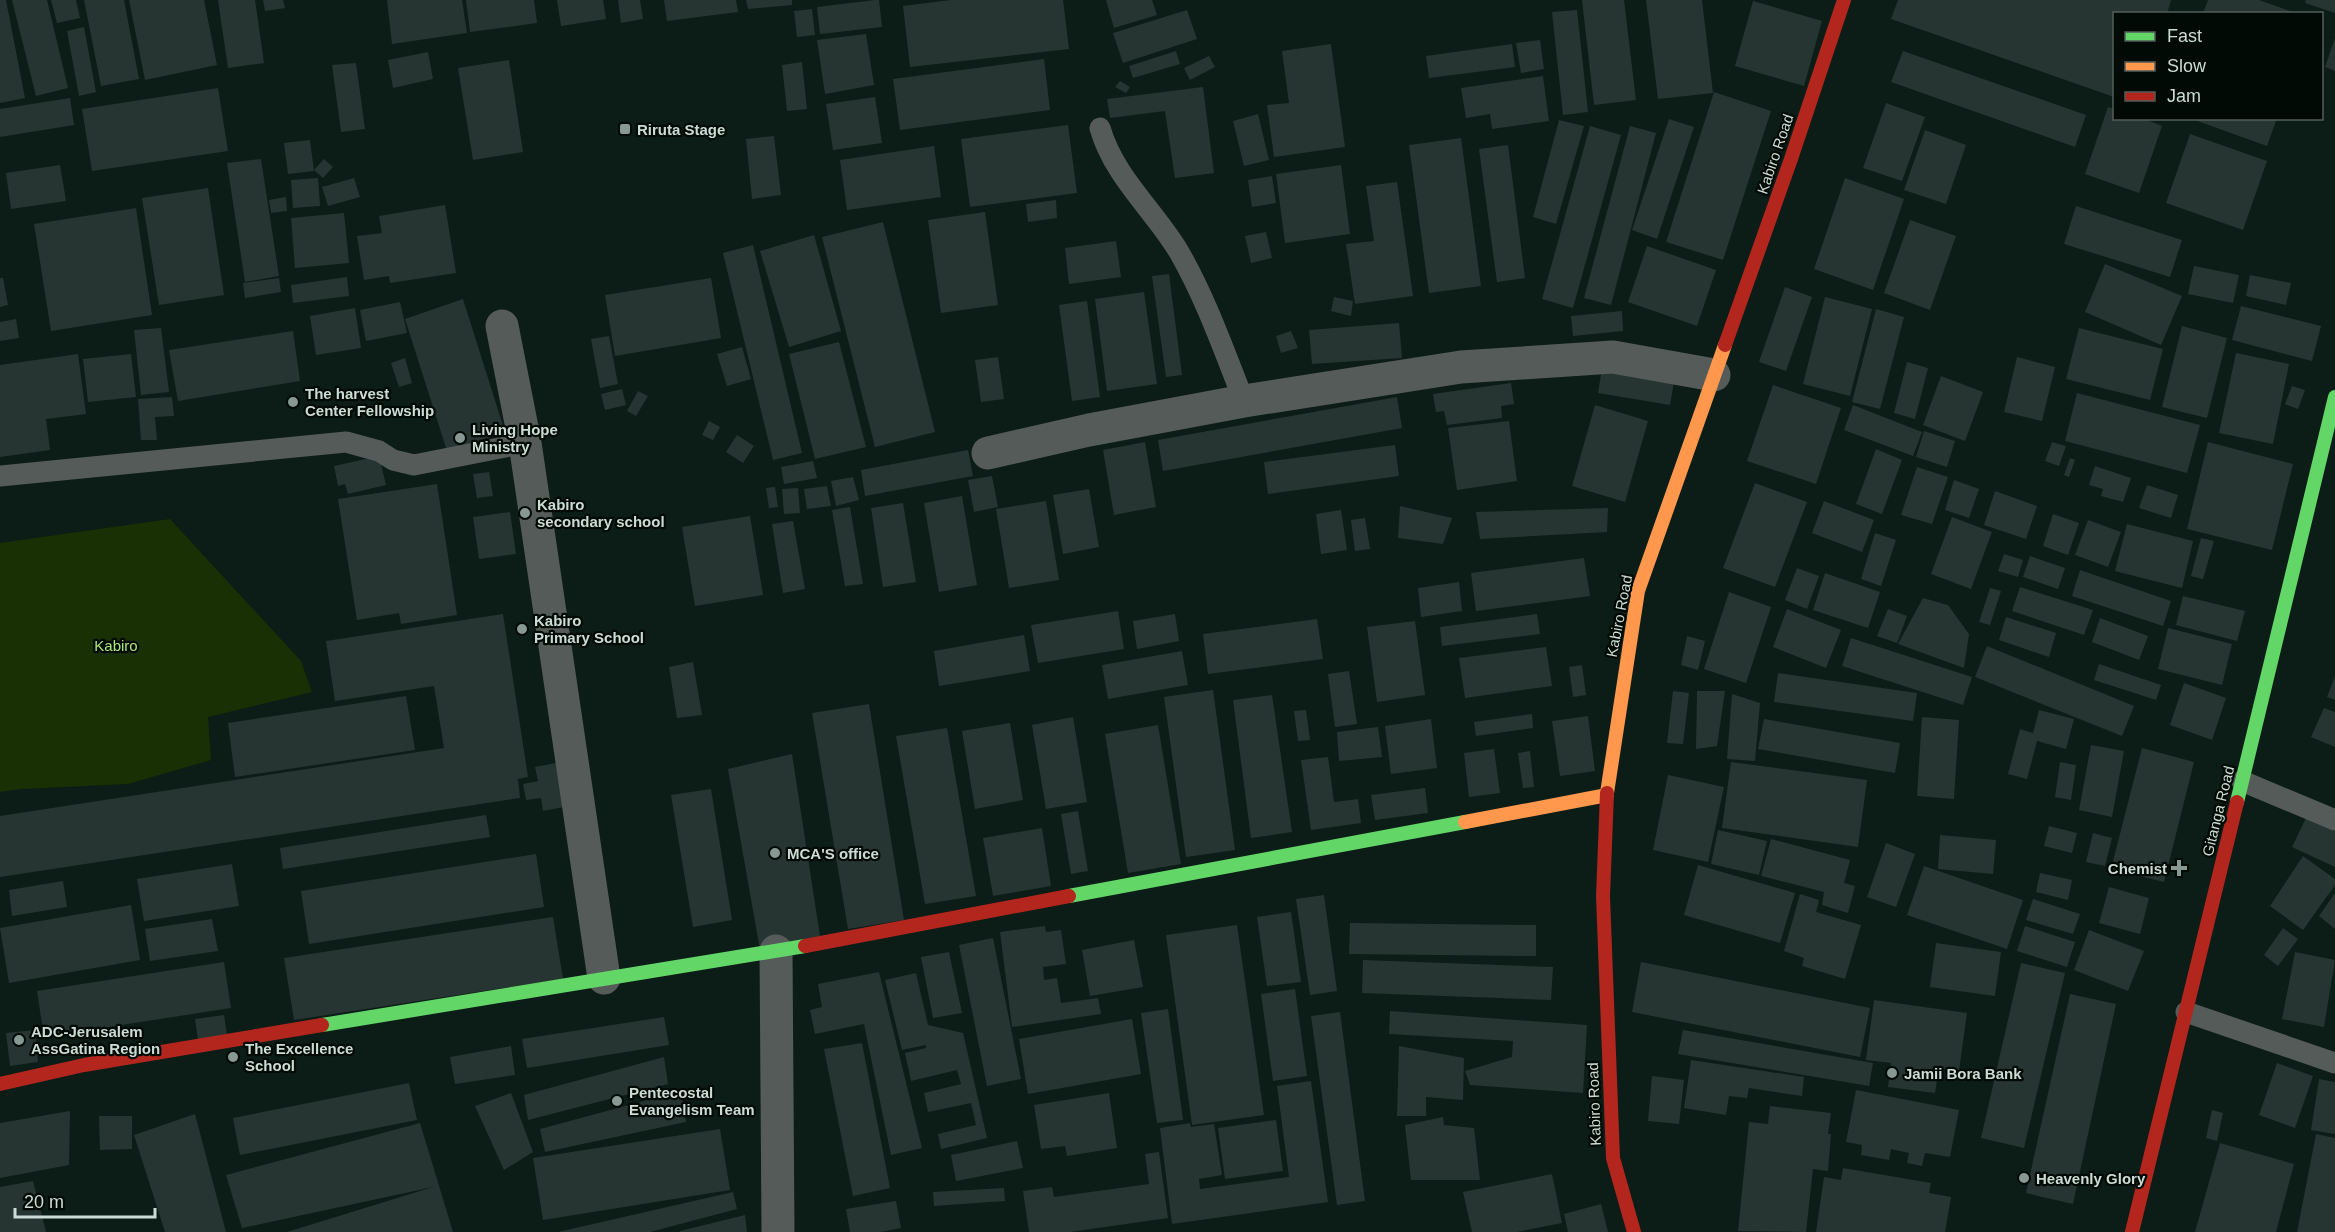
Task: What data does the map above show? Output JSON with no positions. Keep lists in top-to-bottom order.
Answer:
{
  "streets": {
    "street": ["Kabiro Road", "Gitanga Road"]
  },
  "parks": ["Kabiro"],
  "places": {
    "transit": ["Riruta Stage"],
    "other": [
      "The harvest Center Fellowship",
      "Living Hope Ministry",
      "Kabiro secondary school",
      "Kabiro Primary School",
      "MCA'S office",
      "ADC-Jerusalem AssGatina Region",
      "The Excellence School",
      "Jamii Bora Bank",
      "Pentecostal Evangelism Team",
      "Heavenly Glory"
    ],
    "health": ["Chemist"]
  },
  "legend": ["Fast", "Slow", "Jam"],
  "scale_bar": "20 m"
}
